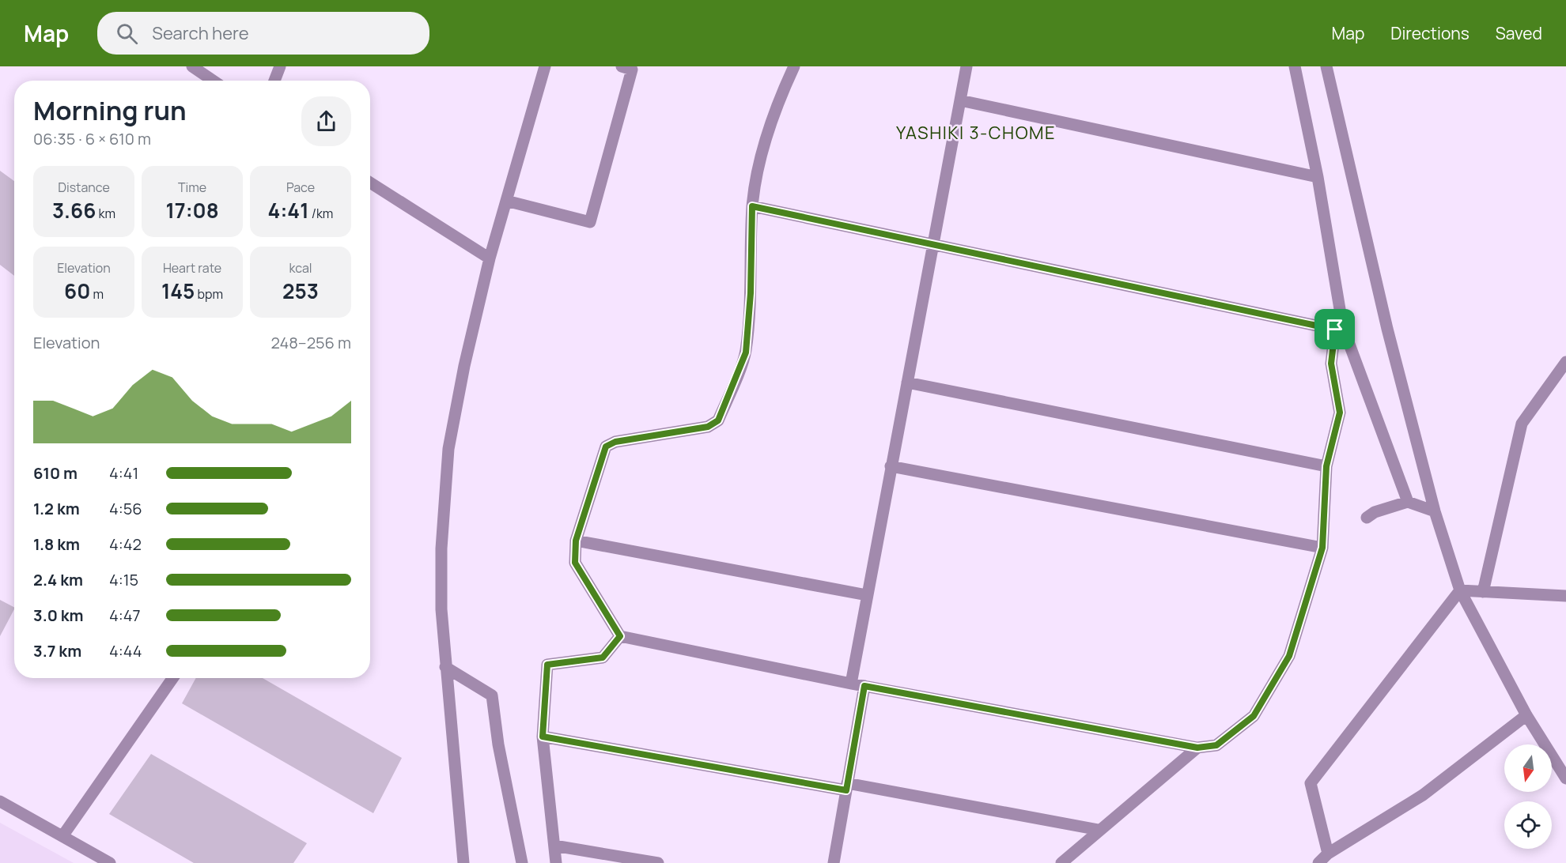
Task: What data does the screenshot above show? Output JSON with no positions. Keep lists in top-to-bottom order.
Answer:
{
  "districts": ["YASHIKI 3-CHOME"],
  "north": "bottom",
  "page": {
    "header": "Map",
    "search": "Search here",
    "nav": ["Map", "Directions", "Saved"],
    "heading": ["Morning run", "06:35 · 6 × 610 m"],
    "stats": [
      ["Distance", "3.66 km"],
      ["Time", "17:08"],
      ["Pace", "4:41 /km"],
      ["Elevation", "60 m"],
      ["Heart rate", "145 bpm"],
      ["kcal", "253"]
    ],
    "chart": ["Elevation", "248–256 m"],
    "list": [
      {
        "name": "610 m",
        "note": "4:41"
      },
      {
        "name": "1.2 km",
        "note": "4:56"
      },
      {
        "name": "1.8 km",
        "note": "4:42"
      },
      {
        "name": "2.4 km",
        "note": "4:15"
      },
      {
        "name": "3.0 km",
        "note": "4:47"
      },
      {
        "name": "3.7 km",
        "note": "4:44"
      }
    ]
  }
}
